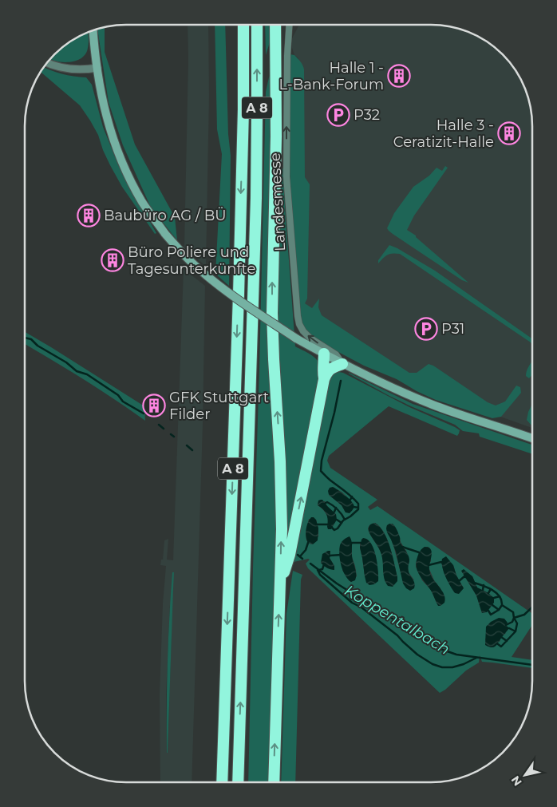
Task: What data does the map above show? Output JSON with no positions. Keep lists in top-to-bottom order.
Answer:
{
  "streets": {
    "highway": ["A 8"],
    "street": ["Landesmesse"]
  },
  "one_way": ["Landesmesse"],
  "water": ["Koppentalbach"],
  "places": {
    "building": [
      "Halle 1 - L-Bank-Forum",
      "Halle 3 - Ceratizit-Halle",
      "Baubüro AG / BÜ",
      "Büro Poliere und Tagesunterkünfte",
      "GFK Stuttgart Filder"
    ],
    "parking": ["P32", "P31"]
  },
  "north": "bottom left"
}
